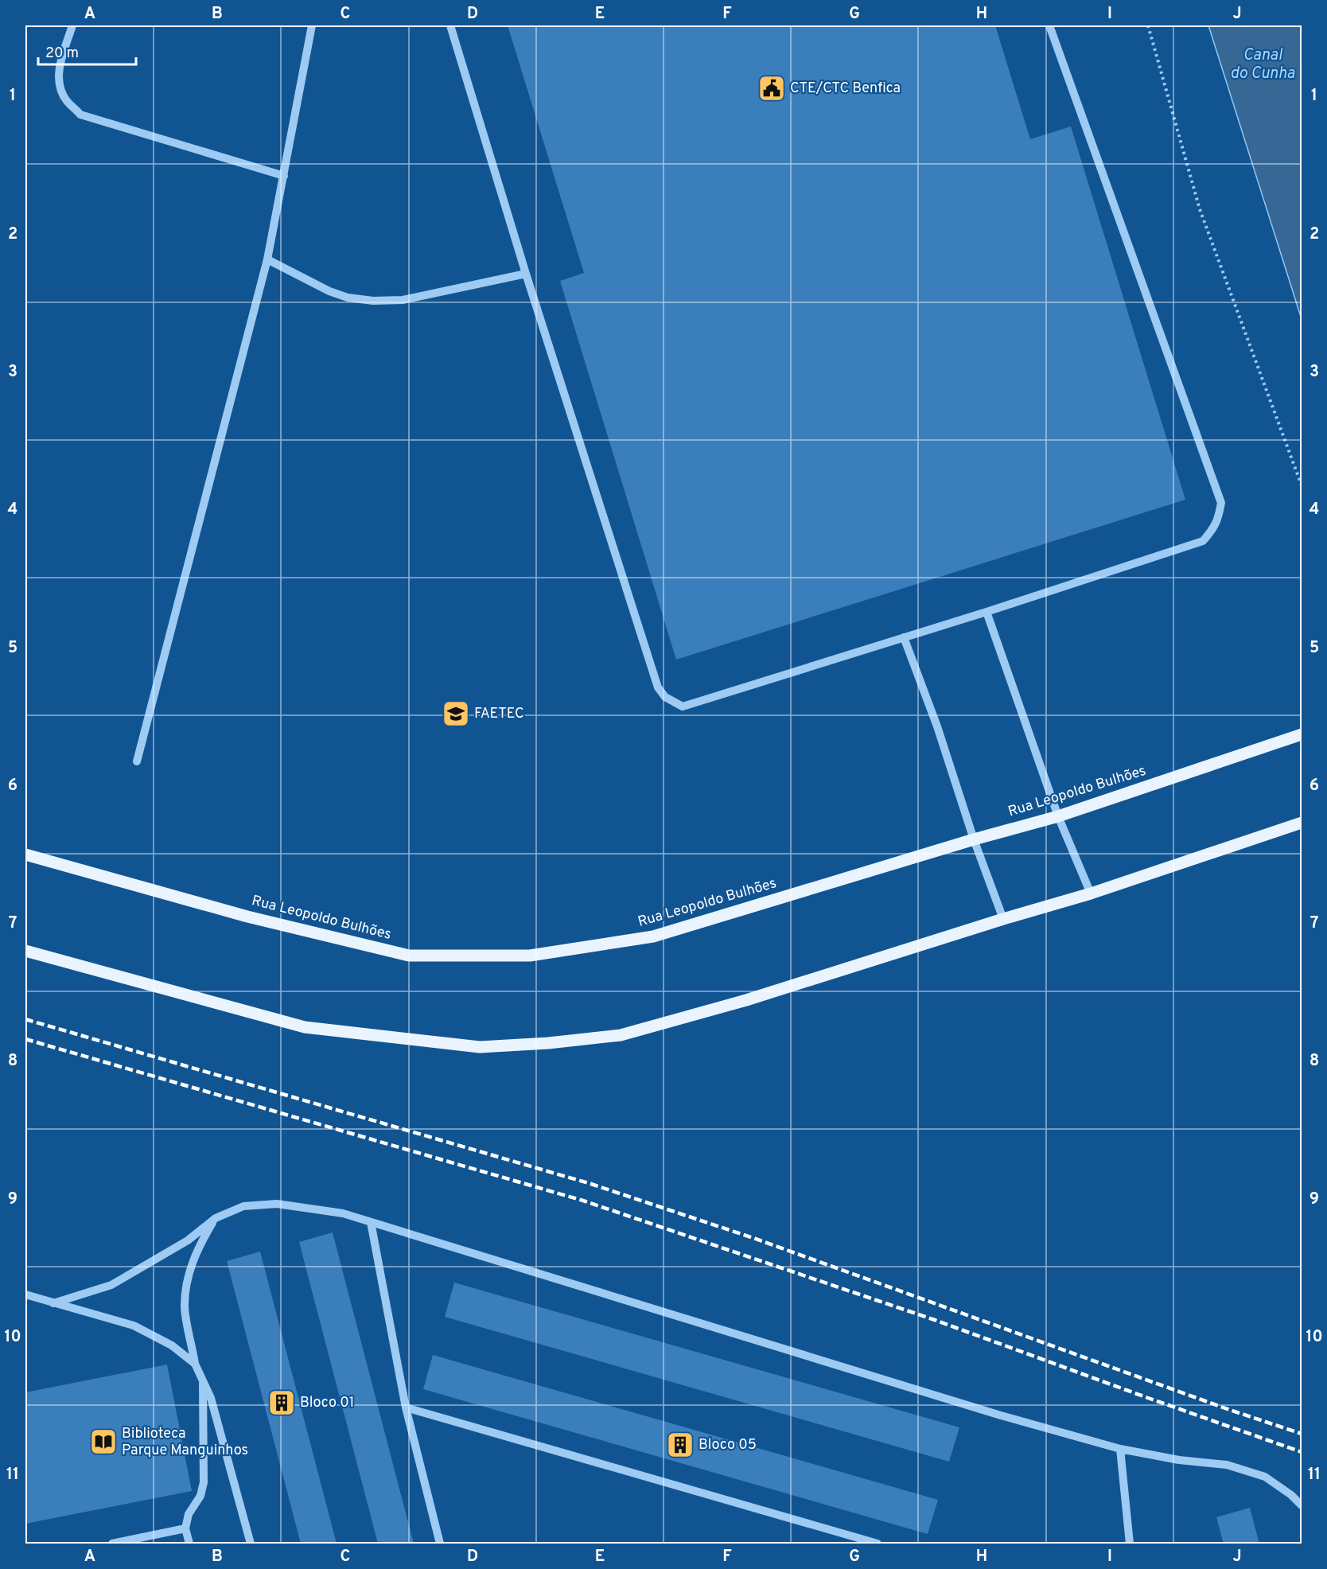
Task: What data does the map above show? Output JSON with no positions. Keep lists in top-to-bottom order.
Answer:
{
  "streets": {
    "main road": ["Rua Leopoldo Bulhões"]
  },
  "water": ["Canal do Cunha"],
  "places": {
    "public building": ["CTE/CTC Benfica"],
    "school or university": ["FAETEC"],
    "building": ["Bloco 01", "Bloco 05"],
    "library": ["Biblioteca Parque Manguinhos"]
  },
  "scale_bar": "20 m",
  "grid": {
    "columns": [
      "A",
      "B",
      "C",
      "D",
      "E",
      "F",
      "G",
      "H",
      "I",
      "J"
    ],
    "rows": [
      "1",
      "2",
      "3",
      "4",
      "5",
      "6",
      "7",
      "8",
      "9",
      "10",
      "11"
    ]
  }
}
